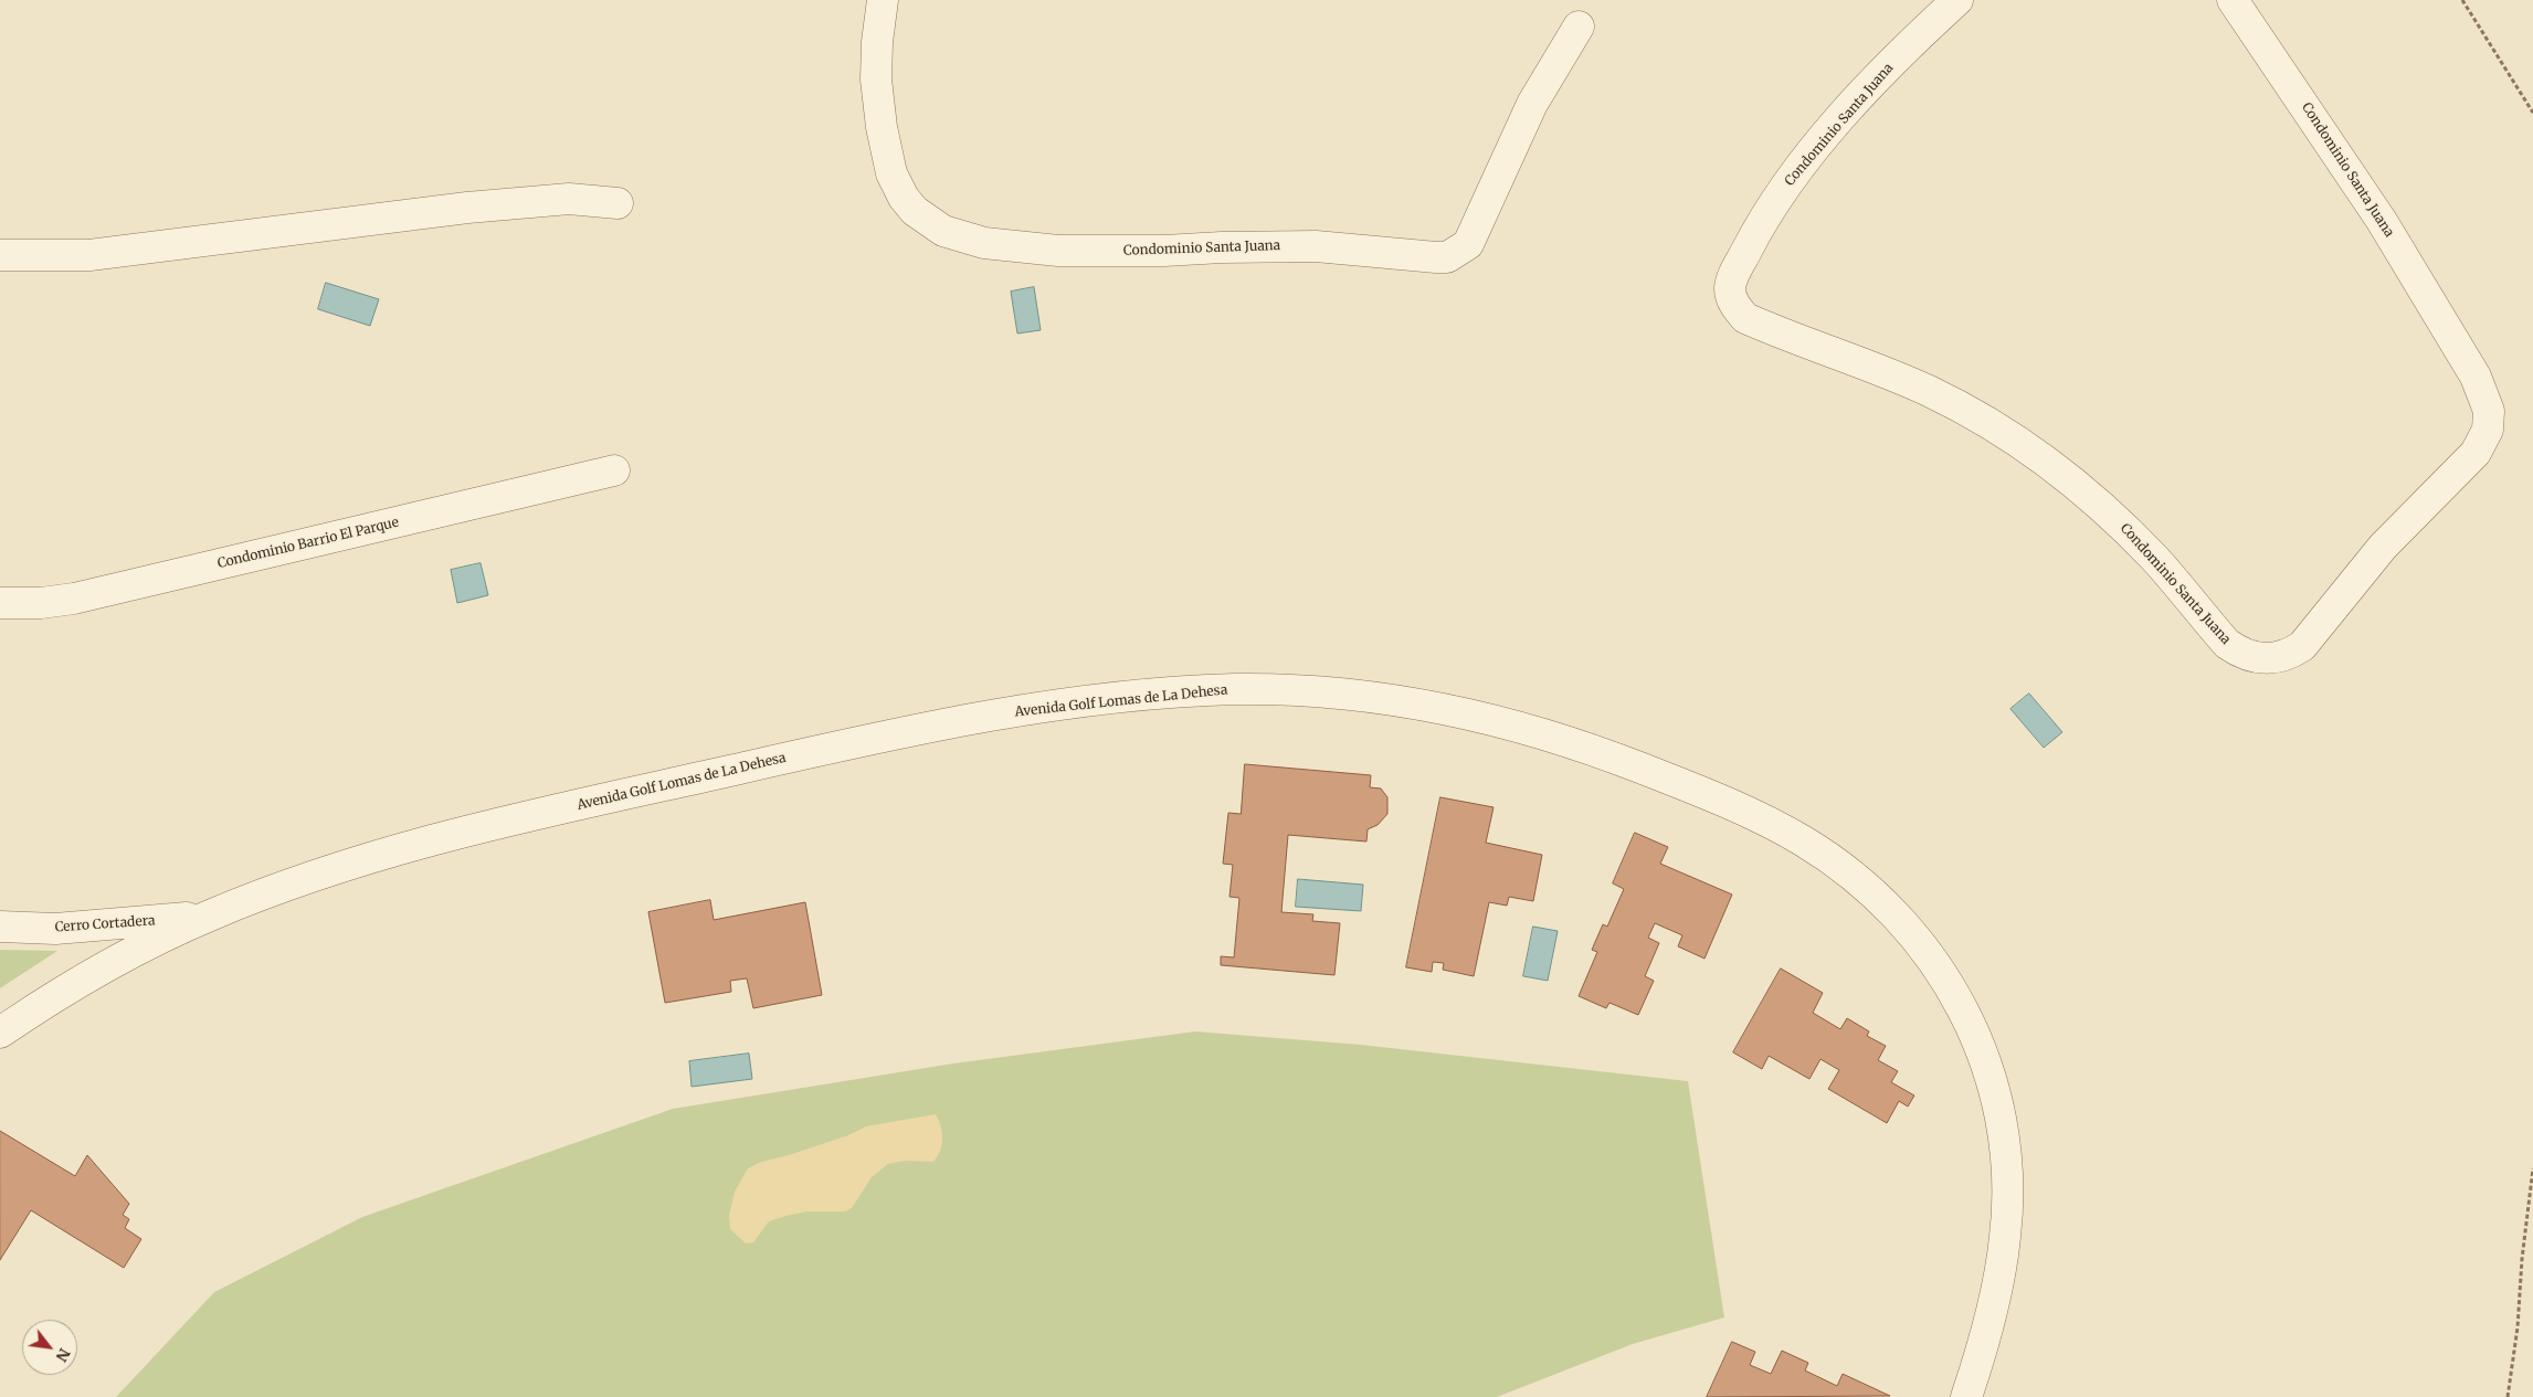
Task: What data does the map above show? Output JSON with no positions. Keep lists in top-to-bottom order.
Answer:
{
  "streets": {
    "street": [
      "Condominio Santa Juana",
      "Condominio Barrio El Parque",
      "Avenida Golf Lomas de La Dehesa",
      "Cerro Cortadera"
    ]
  },
  "crossings": [
    ["Avenida Golf Lomas de La Dehesa", "Cerro Cortadera"]
  ],
  "north": "bottom right"
}
